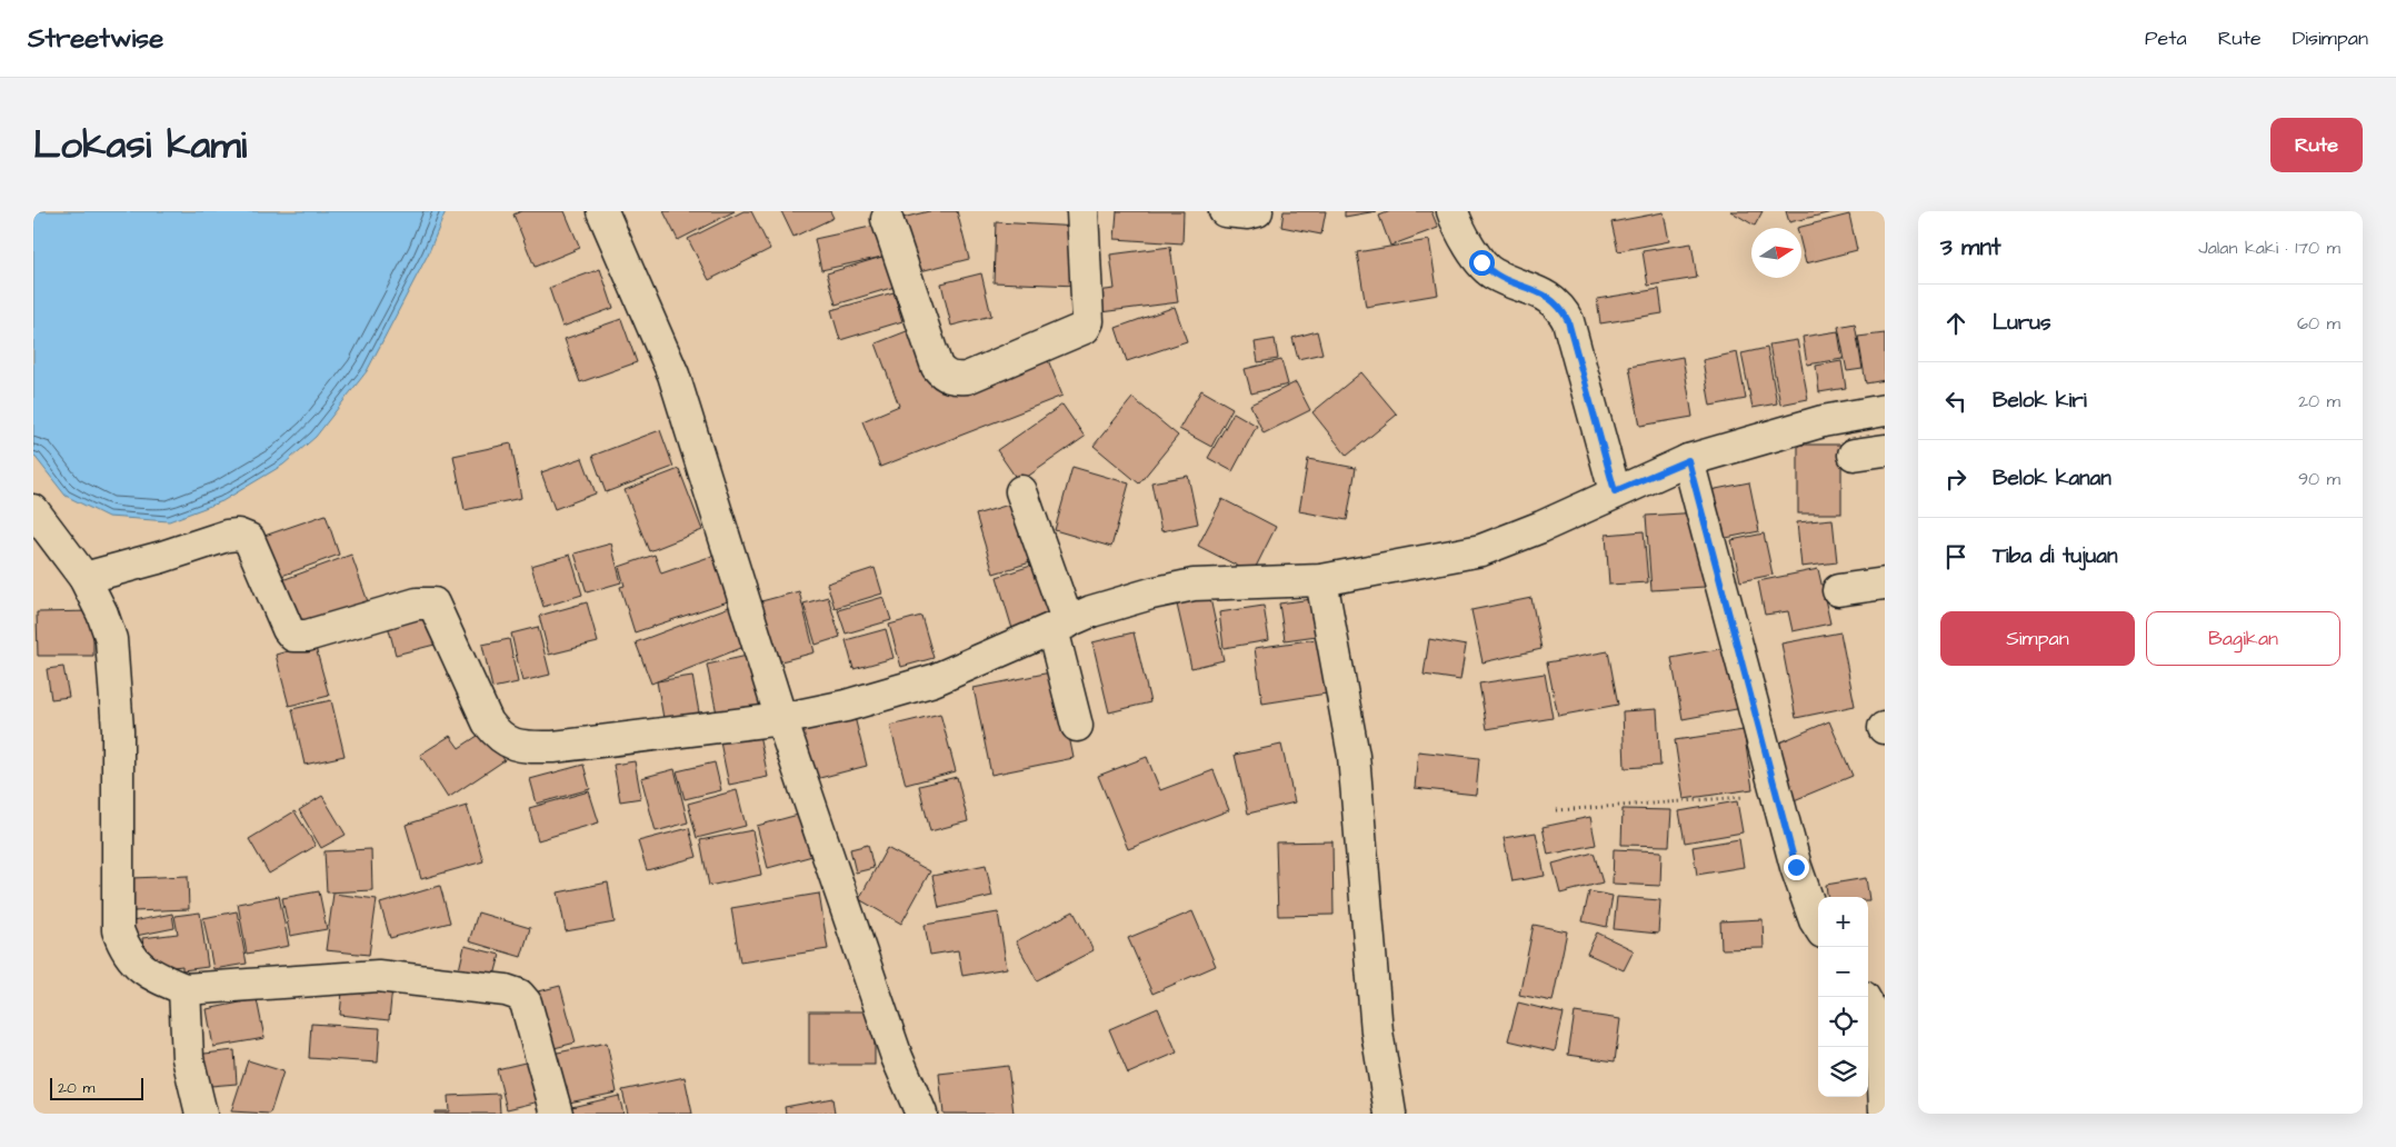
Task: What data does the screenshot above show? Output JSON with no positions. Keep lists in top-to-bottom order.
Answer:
{
  "scale_bar": "20 m",
  "north": "right",
  "page": {
    "header": "Streetwise",
    "nav": ["Peta", "Rute", "Disimpan"],
    "title": "Lokasi kami",
    "buttons": [
      "Rute",
      ["Simpan", "Bagikan"]
    ],
    "heading": ["3 mnt", "Jalan kaki · 170 m"],
    "list": [
      ["Lurus", "60 m"],
      ["Belok kiri", "20 m"],
      ["Belok kanan", "90 m"],
      "Tiba di tujuan"
    ],
    "map_buttons": ["+", "−"],
    "scale": "20 m"
  }
}
